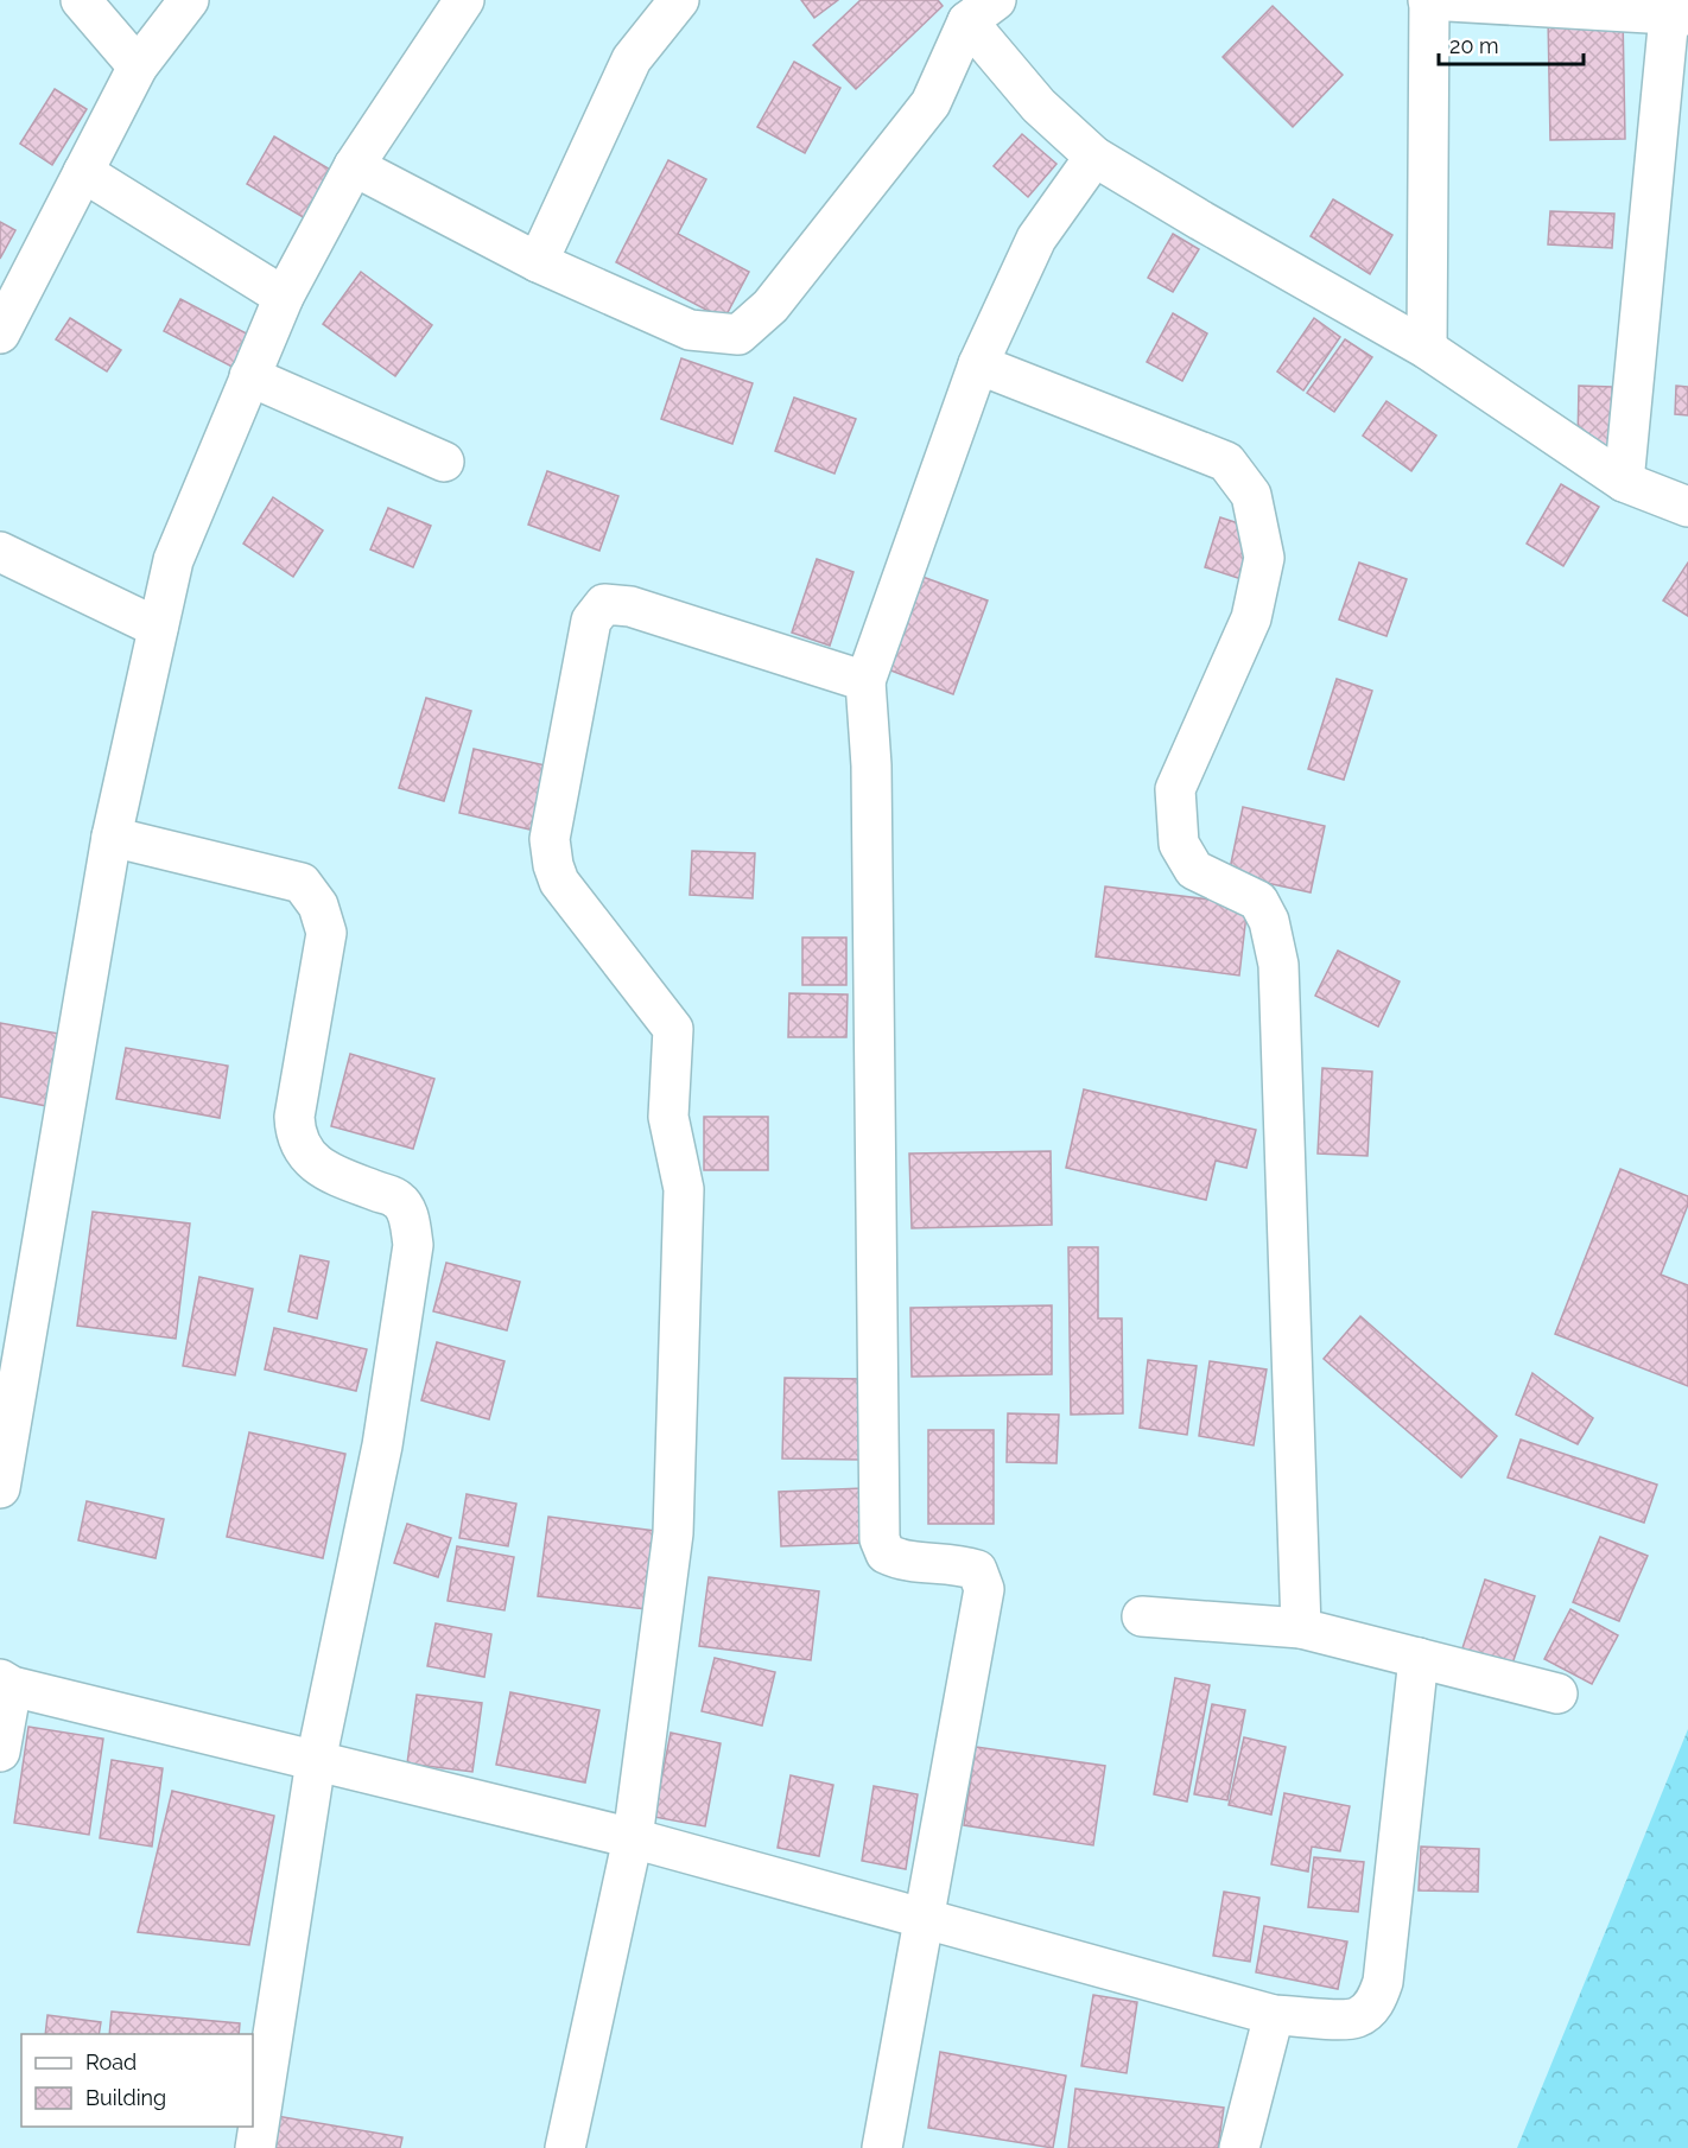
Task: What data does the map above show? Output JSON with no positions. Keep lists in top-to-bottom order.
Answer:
{
  "legend": ["Road", "Building"],
  "scale_bar": "20 m"
}
